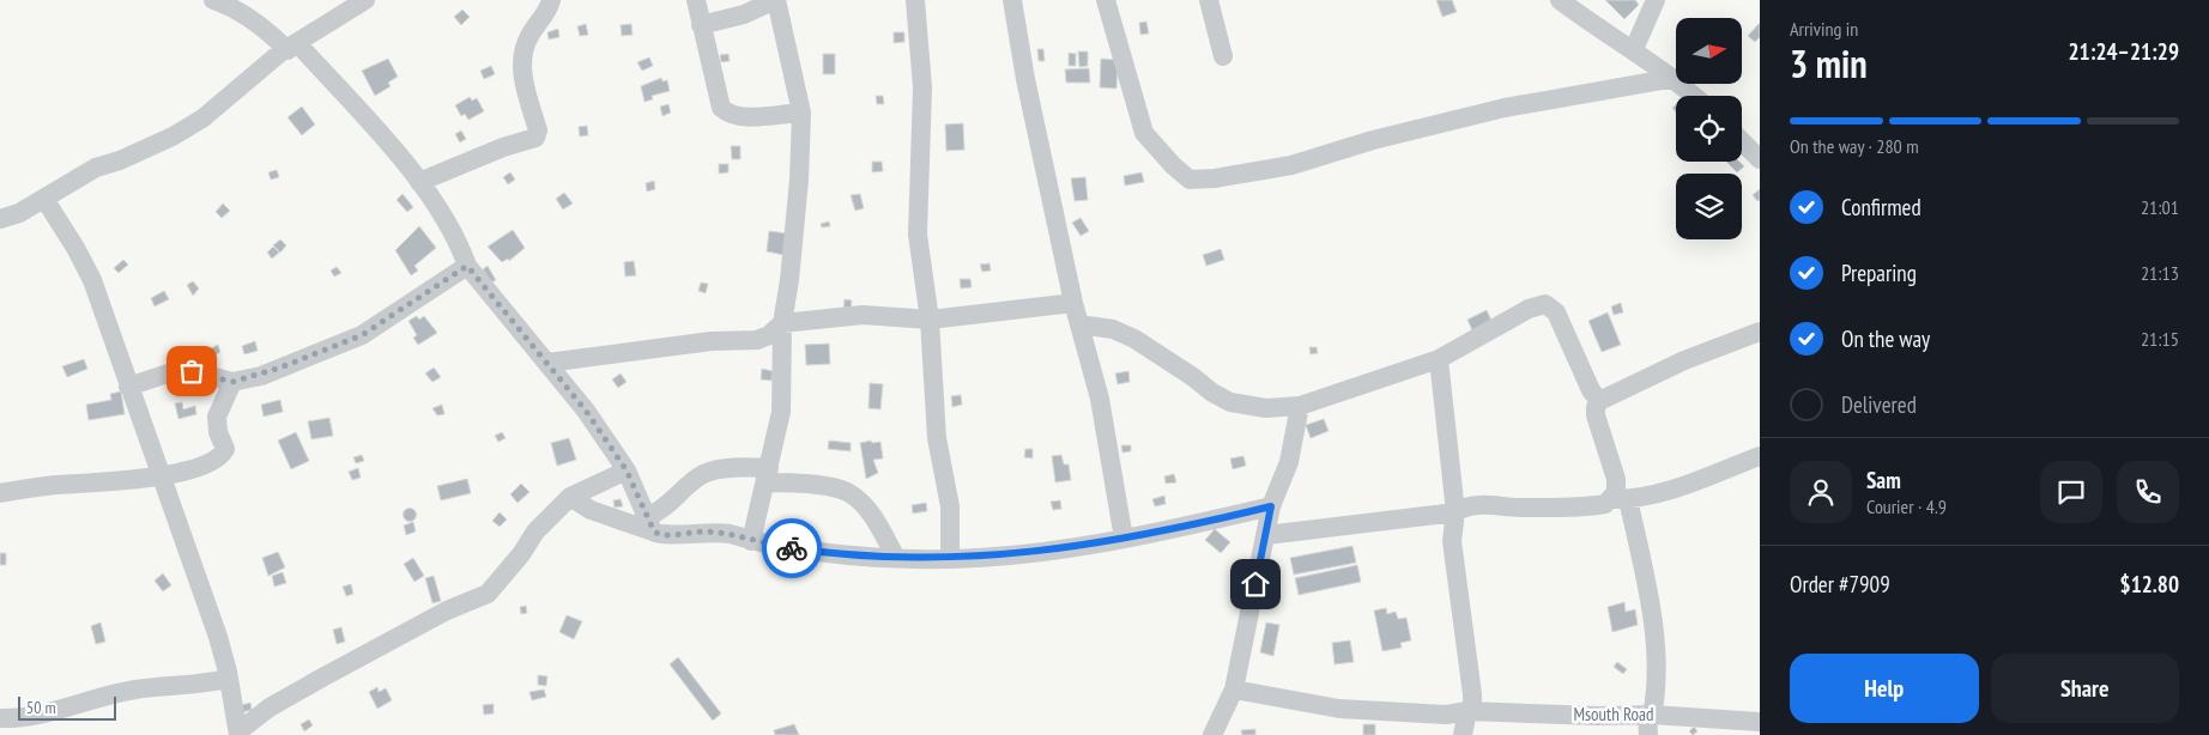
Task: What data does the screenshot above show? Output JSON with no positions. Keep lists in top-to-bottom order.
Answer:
{
  "streets": {
    "street": ["Msouth Road"]
  },
  "scale_bar": "50 m",
  "north": "right",
  "page": {
    "heading": ["3 min", "Arriving in", "21:24–21:29"],
    "panel": [
      "Sam",
      "Courier · 4.9",
      "Order #7909",
      "$12.80"
    ],
    "bar": "On the way · 280 m",
    "list": [
      ["Confirmed", "21:01"],
      ["Preparing", "21:13"],
      ["On the way", "21:15"],
      "Delivered"
    ],
    "buttons": ["Help", "Share"],
    "scale": "50 m"
  }
}
